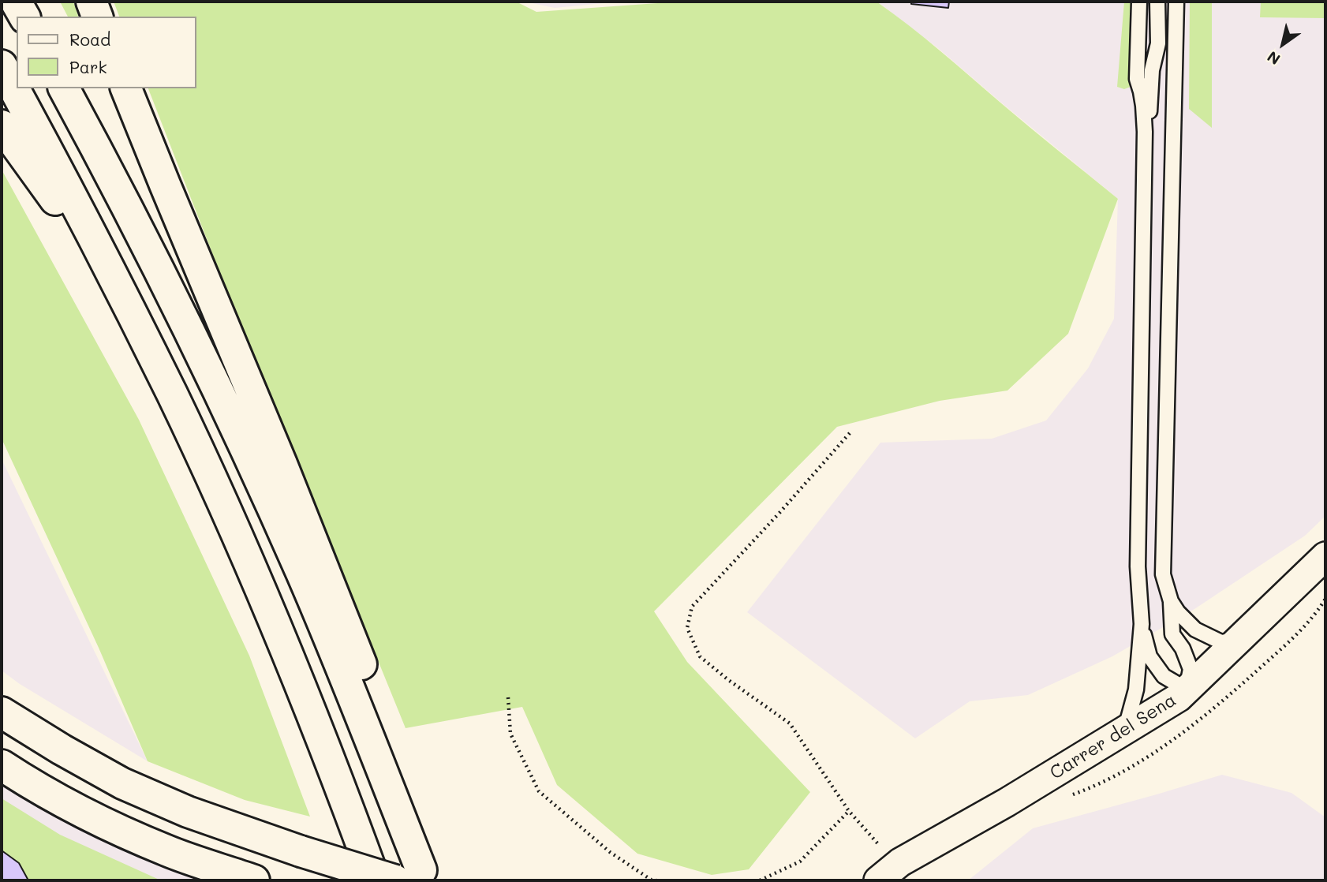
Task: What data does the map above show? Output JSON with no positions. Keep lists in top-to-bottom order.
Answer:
{
  "streets": {
    "street": ["Carrer del Sena"]
  },
  "legend": ["Road", "Park"],
  "north": "bottom left"
}
